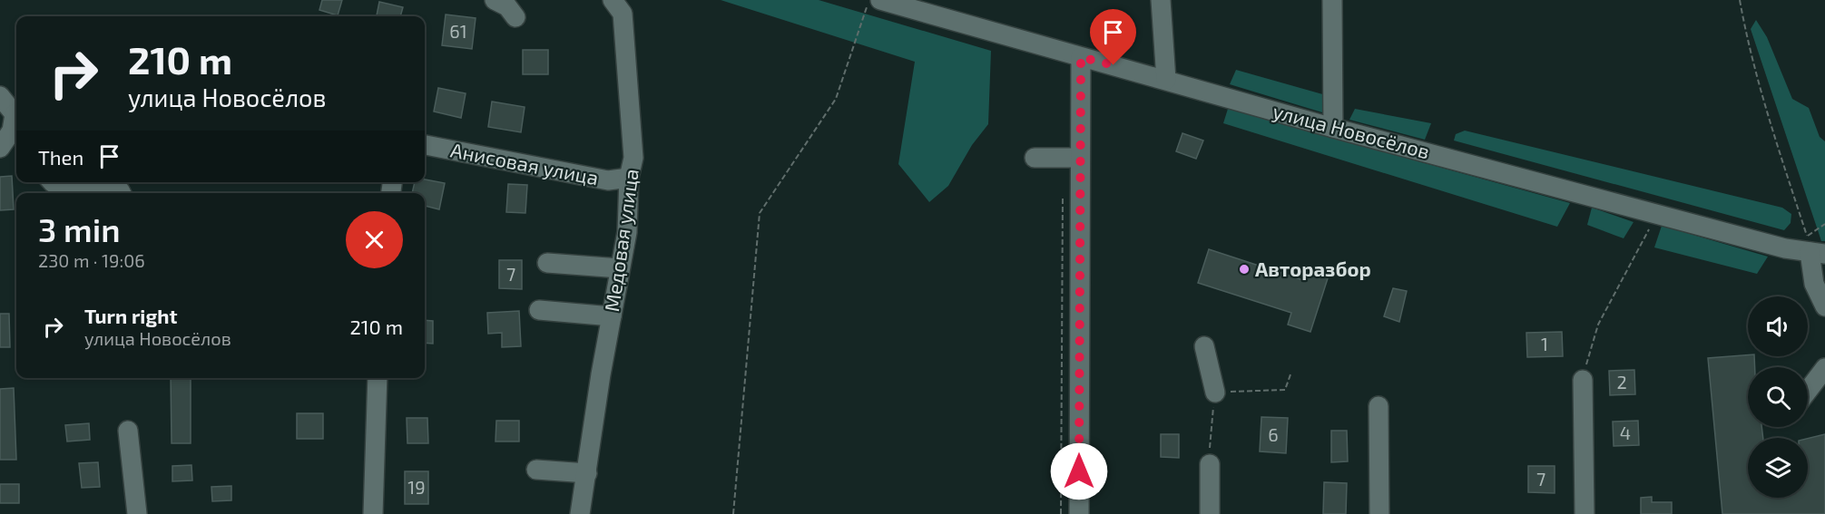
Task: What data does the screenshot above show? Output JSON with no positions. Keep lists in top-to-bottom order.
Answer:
{
  "streets": {
    "street": ["улица Новосёлов", "Анисовая улица", "Медовая улица"]
  },
  "crossings": [
    ["Анисовая улица", "Медовая улица"]
  ],
  "places": ["Авторазбор"],
  "house_numbers": [
    "61",
    "7",
    "1",
    "2",
    "4",
    "6",
    "7",
    "19"
  ],
  "page": {
    "turn": ["210 m", "улица Новосёлов"],
    "then": "Then",
    "heading": ["3 min", "230 m · 19:06"],
    "list": [
      {
        "name": "Turn right",
        "note": "улица Новосёлов",
        "value": "210 m"
      }
    ]
  }
}
